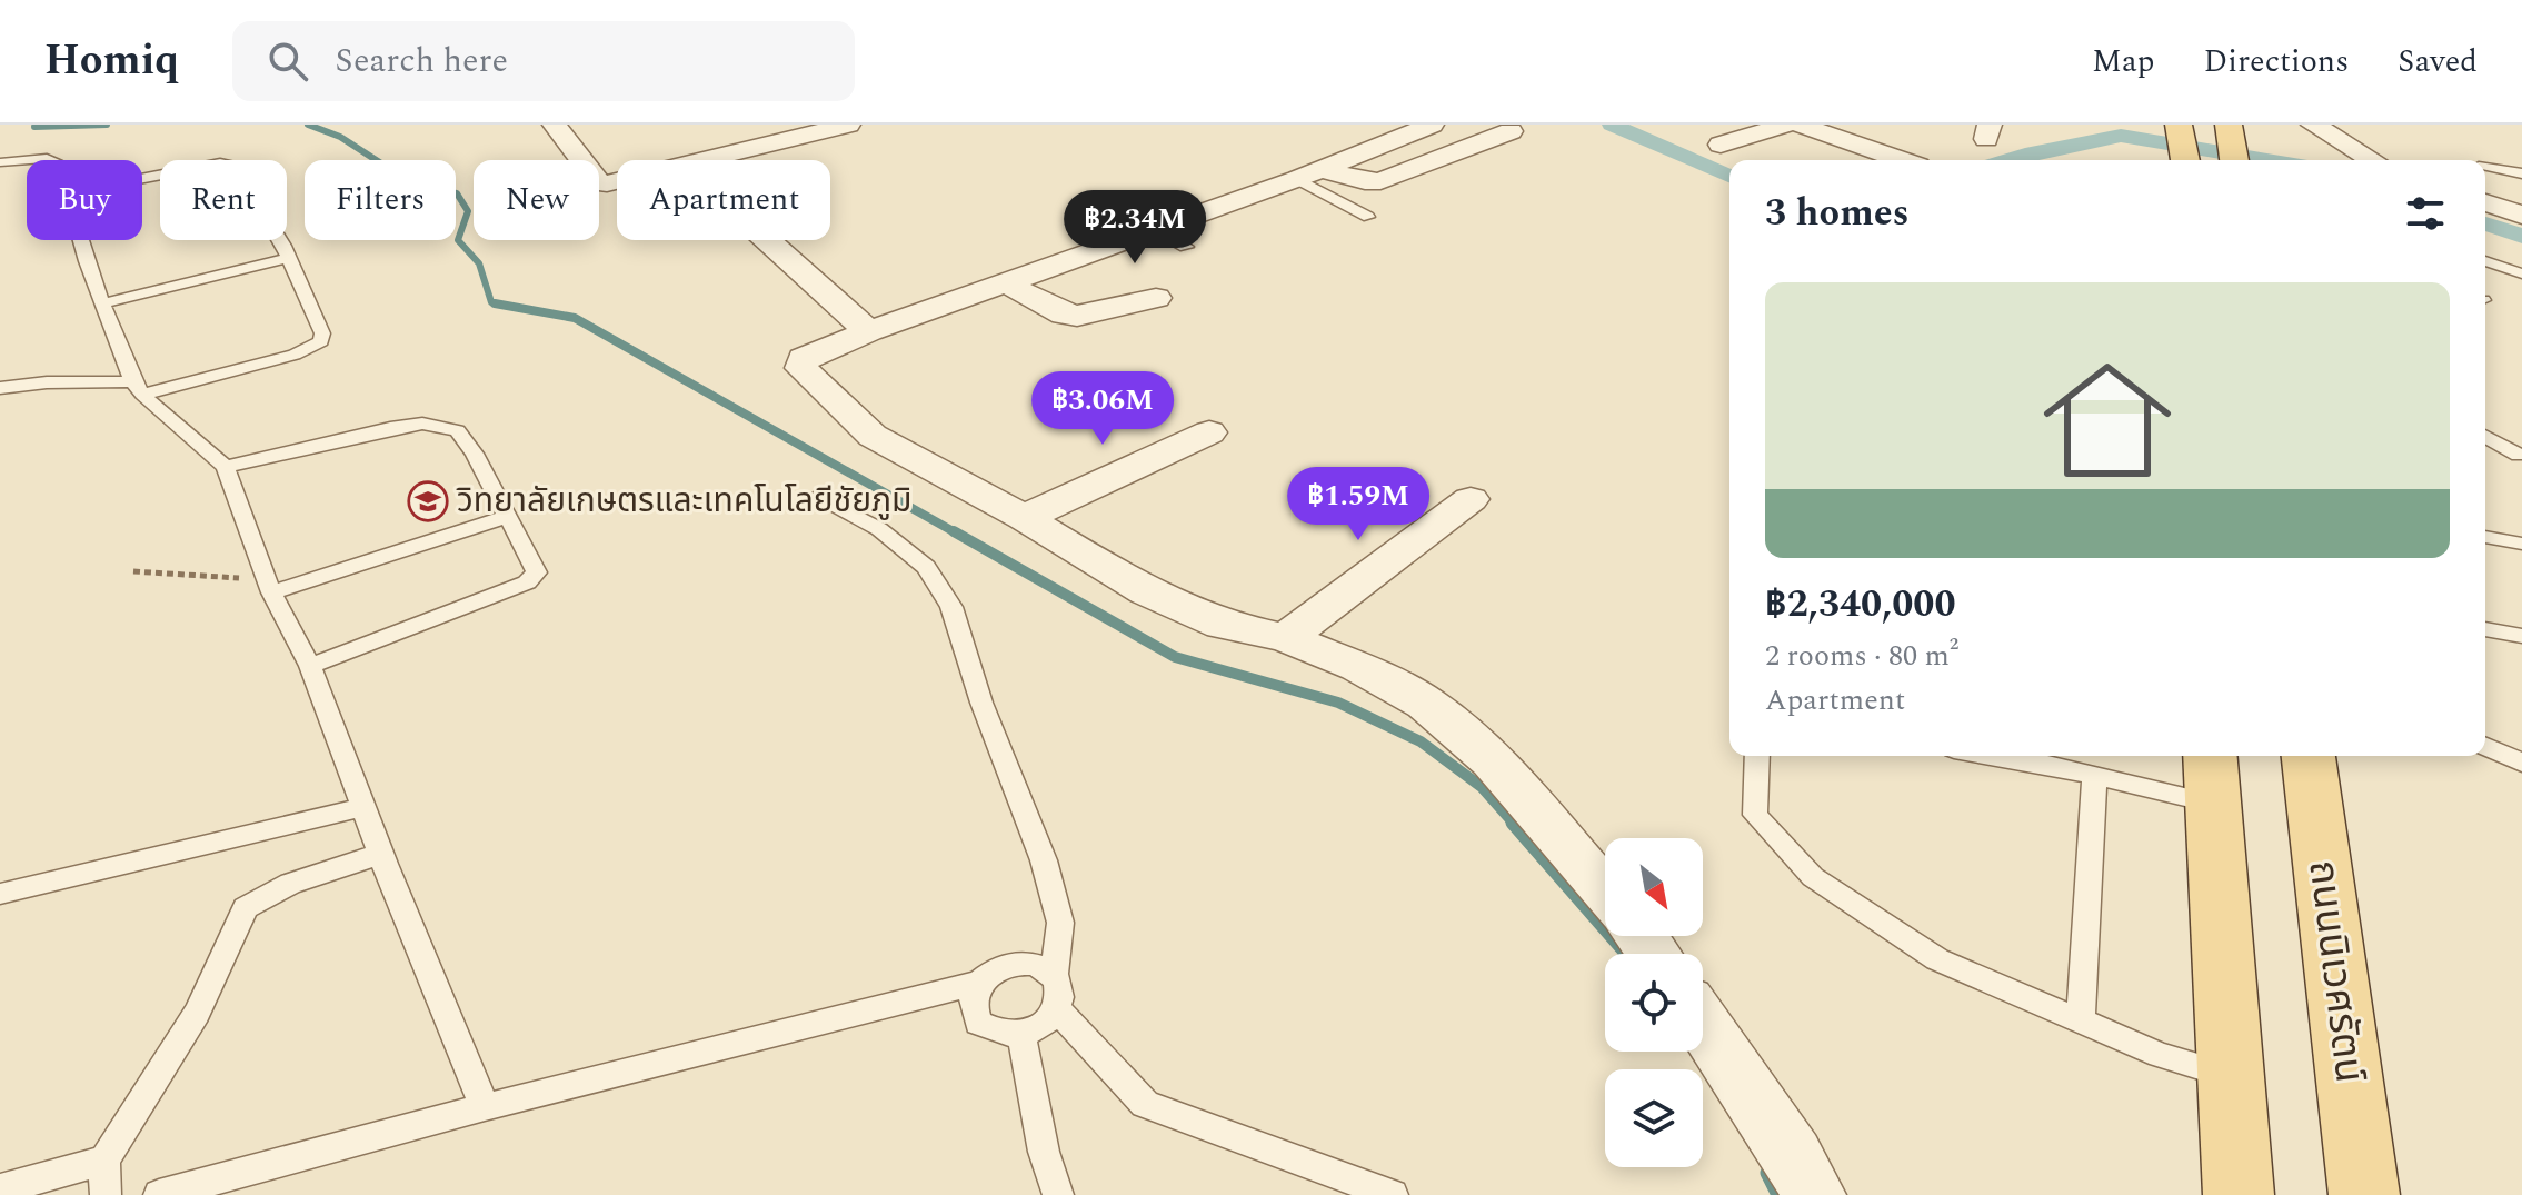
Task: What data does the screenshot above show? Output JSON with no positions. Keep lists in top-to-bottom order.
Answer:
{
  "streets": {
    "main road": ["ถนนนิเวศรัตน์"]
  },
  "places": {
    "school or university": ["วิทยาลัยเกษตรและเทคโนโลยีชัยภูมิ"]
  },
  "north": "bottom right",
  "page": {
    "header": "Homiq",
    "search": "Search here",
    "nav": ["Map", "Directions", "Saved"],
    "chip": [
      "Buy",
      "Rent",
      "Filters",
      "New",
      "Apartment"
    ],
    "heading": "3 homes",
    "price": ["฿2.34M", "฿3.06M", "฿1.59M"],
    "list": [
      {
        "name": "฿2,340,000",
        "note": "2 rooms · 80 m² · Apartment"
      }
    ]
  }
}
